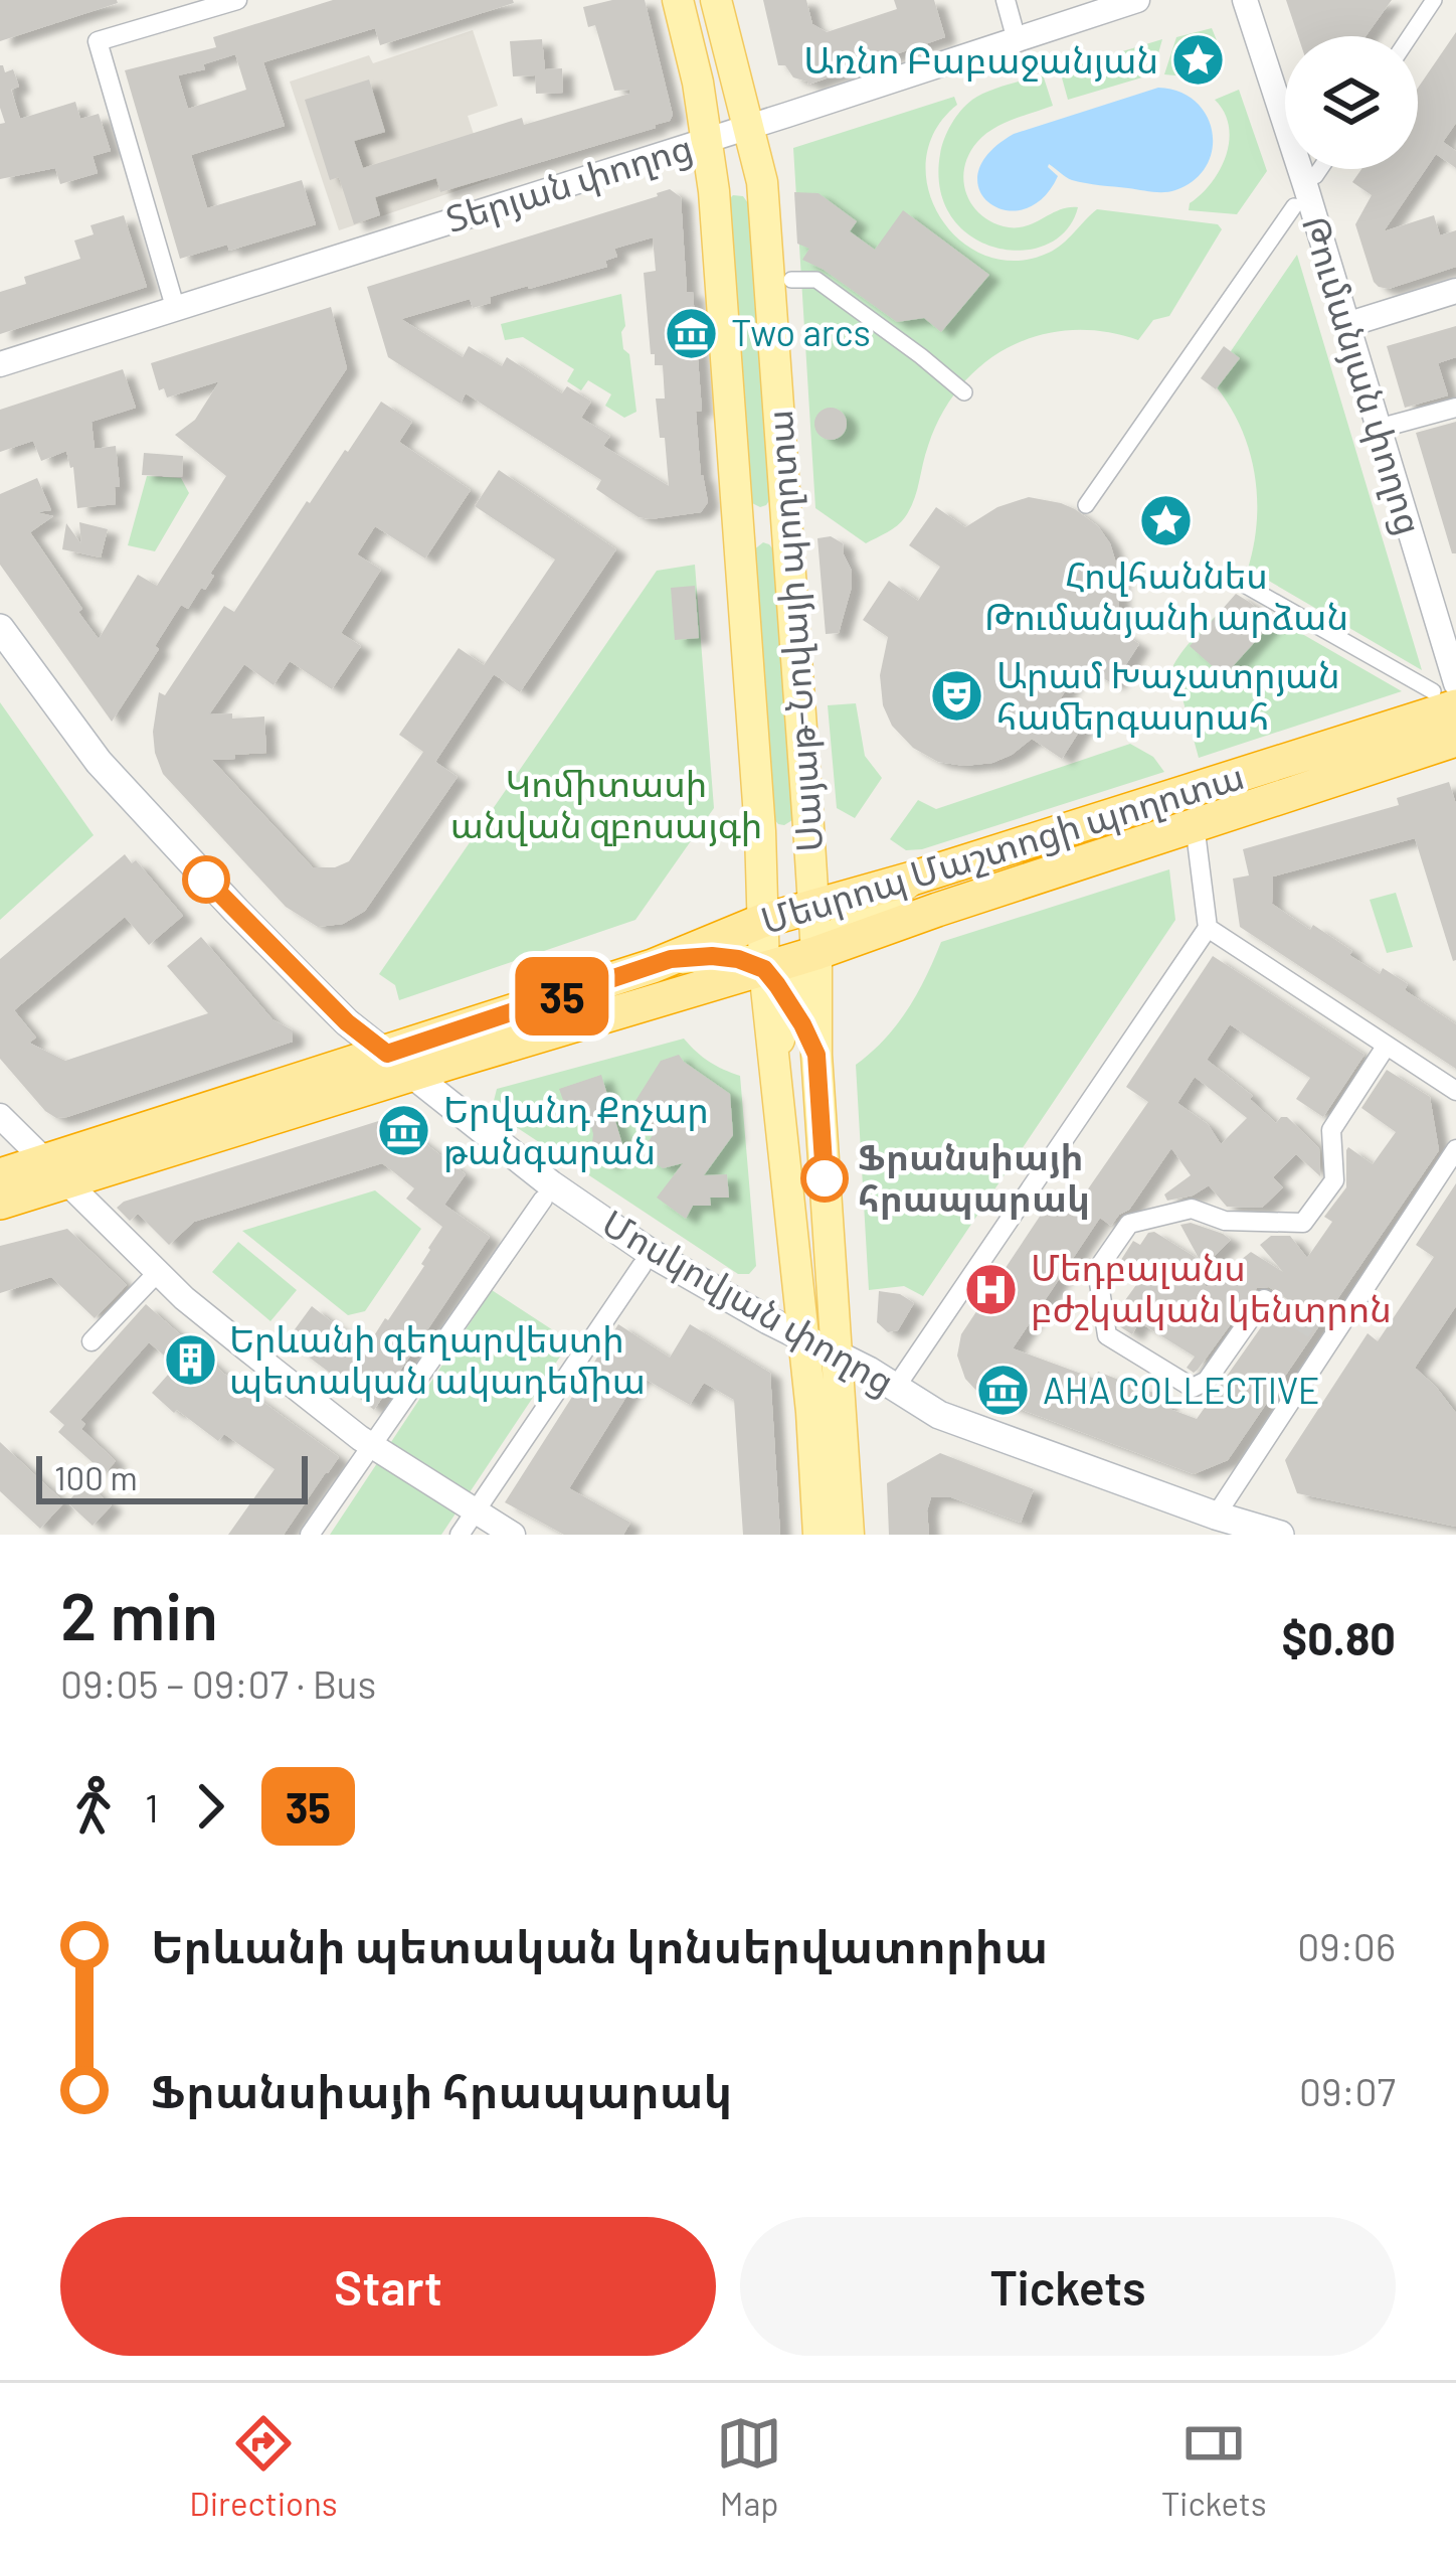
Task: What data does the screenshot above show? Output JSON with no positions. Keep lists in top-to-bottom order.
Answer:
{
  "streets": {
    "highway": ["Մեսրոպ Մաշտոցի պողոտա"],
    "main road": ["Սայաթ-Նովայի պողոտա", "Մոսկովյան փողոց"],
    "street": ["Տերյան փողոց", "Թումանյան փողոց"]
  },
  "crossings": [
    ["Տերյան փողոց", "Սայաթ-Նովայի պողոտա"],
    ["Թումանյան փողոց", "Մեսրոպ Մաշտոցի պողոտա"],
    ["Սայաթ-Նովայի պողոտա", "Մեսրոպ Մաշտոցի պողոտա"],
    ["Մեսրոպ Մաշտոցի պողոտա", "Մոսկովյան փողոց"]
  ],
  "parks": ["Կոմիտասի անվան զբոսայգի"],
  "places": {
    "place": ["Առնո Բաբաջանյան", "Հովհաննես Թումանյանի արձան"],
    "museum": ["Two arcs", "Երվանդ Քոչար թանգարան", "AHA COLLECTIVE"],
    "theatre": ["Արամ Խաչատրյան համերգասրահ"],
    "other": ["Ֆրանսիայի հրապարակ"],
    "hospital": ["Մեդբալանս բժշկական կենտրոն"],
    "building": ["Երևանի գեղարվեստի պետական ակադեմիա"]
  },
  "lines": ["bus line 35"],
  "scale_bar": "100 m",
  "page": {
    "on_map": "35",
    "scale": "100 m",
    "heading": ["2 min", "09:05 – 09:07 · Bus", "$0.80"],
    "legs": ["1", "35"],
    "list": [
      {
        "name": "Երևանի պետական կոնսերվատորիա",
        "value": "09:06"
      },
      {
        "name": "Ֆրանսիայի հրապարակ",
        "value": "09:07"
      }
    ],
    "buttons": ["Start", "Tickets"],
    "tabs": ["Directions", "Map", "Tickets"]
  }
}
